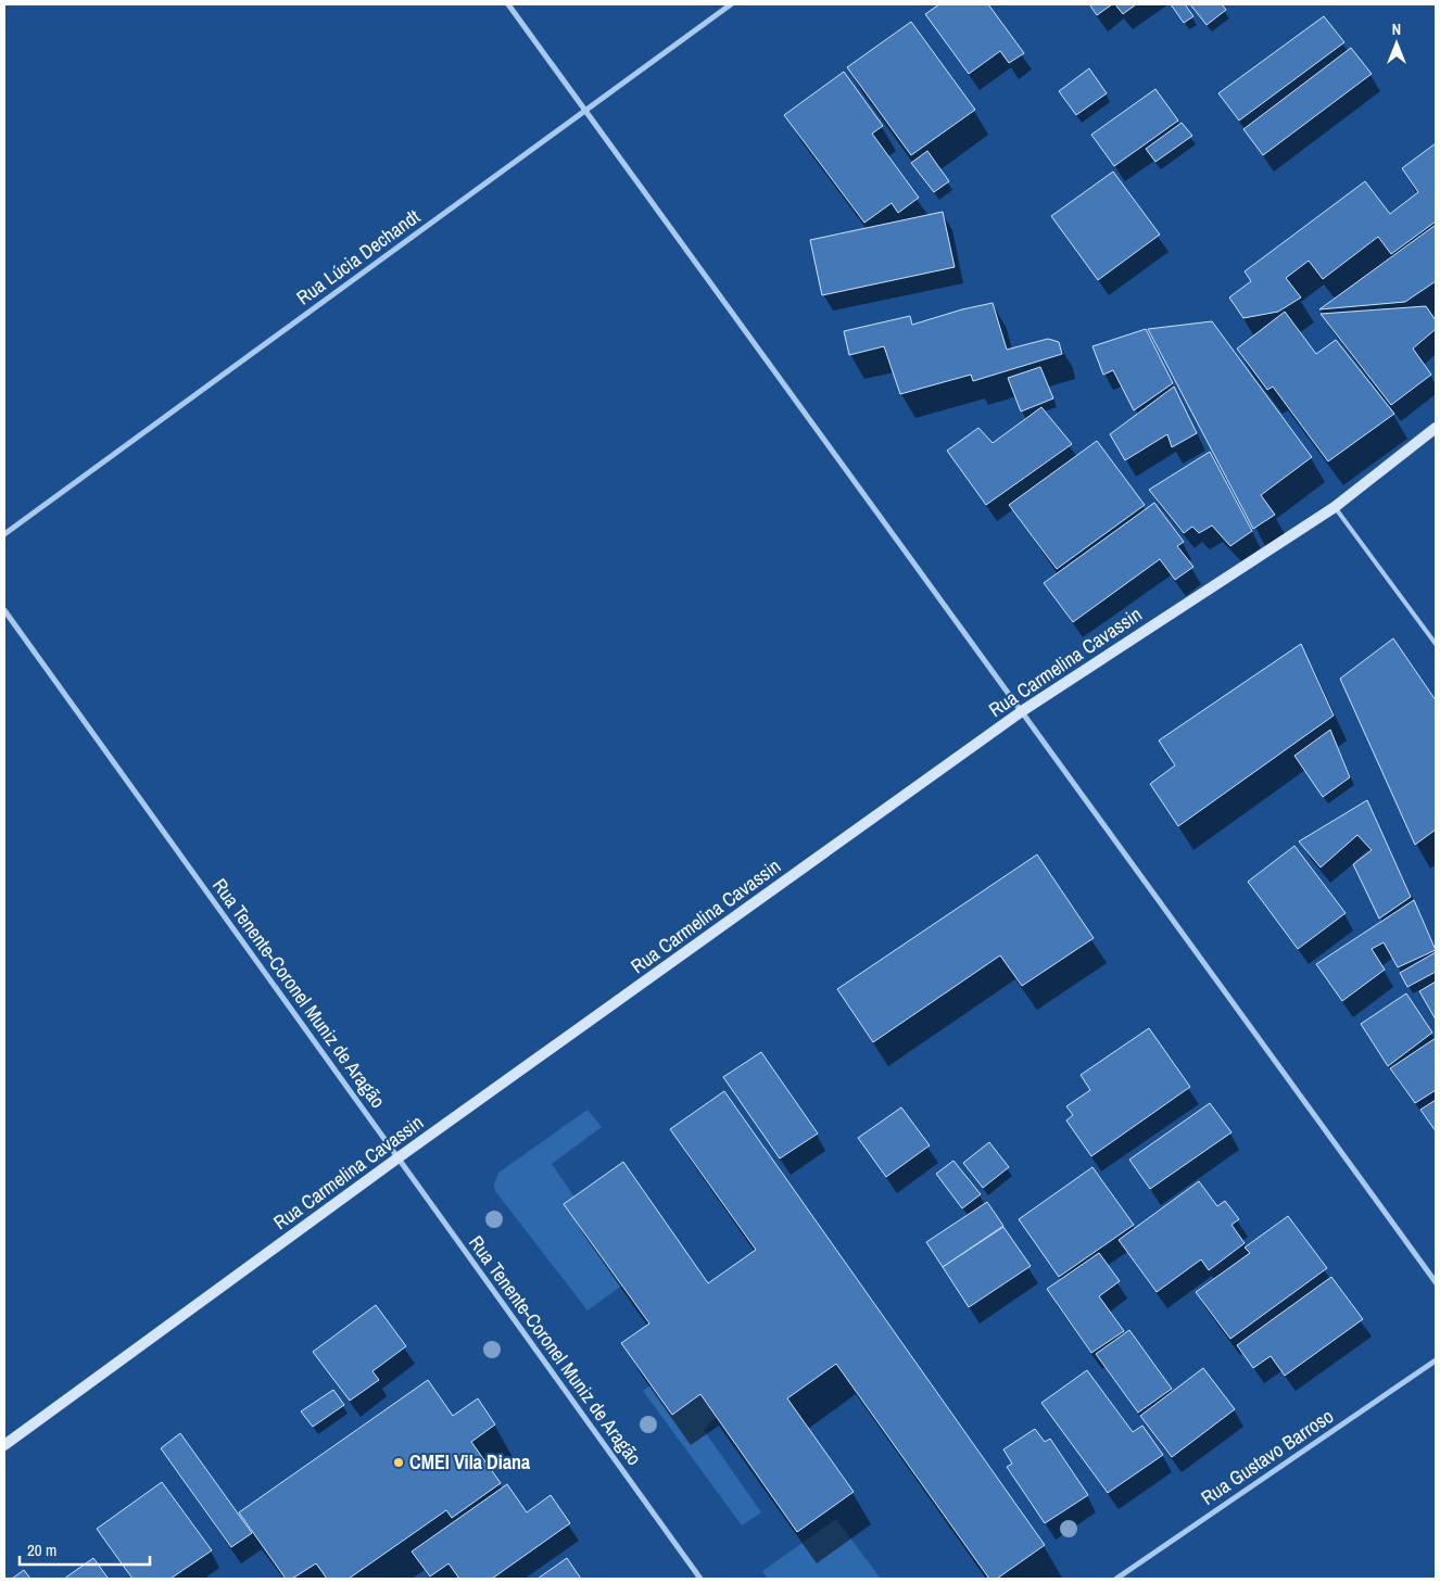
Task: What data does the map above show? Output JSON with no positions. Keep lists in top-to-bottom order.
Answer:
{
  "streets": {
    "main road": ["Rua Carmelina Cavassin"],
    "street": ["Rua Lúcia Dechandt", "Rua Tenente-Coronel Muniz de Aragão", "Rua Gustavo Barroso"]
  },
  "crossings": [
    ["Rua Carmelina Cavassin", "Rua Tenente-Coronel Muniz de Aragão"]
  ],
  "places": ["CMEI Vila Diana"],
  "scale_bar": "20 m",
  "north": "top"
}
